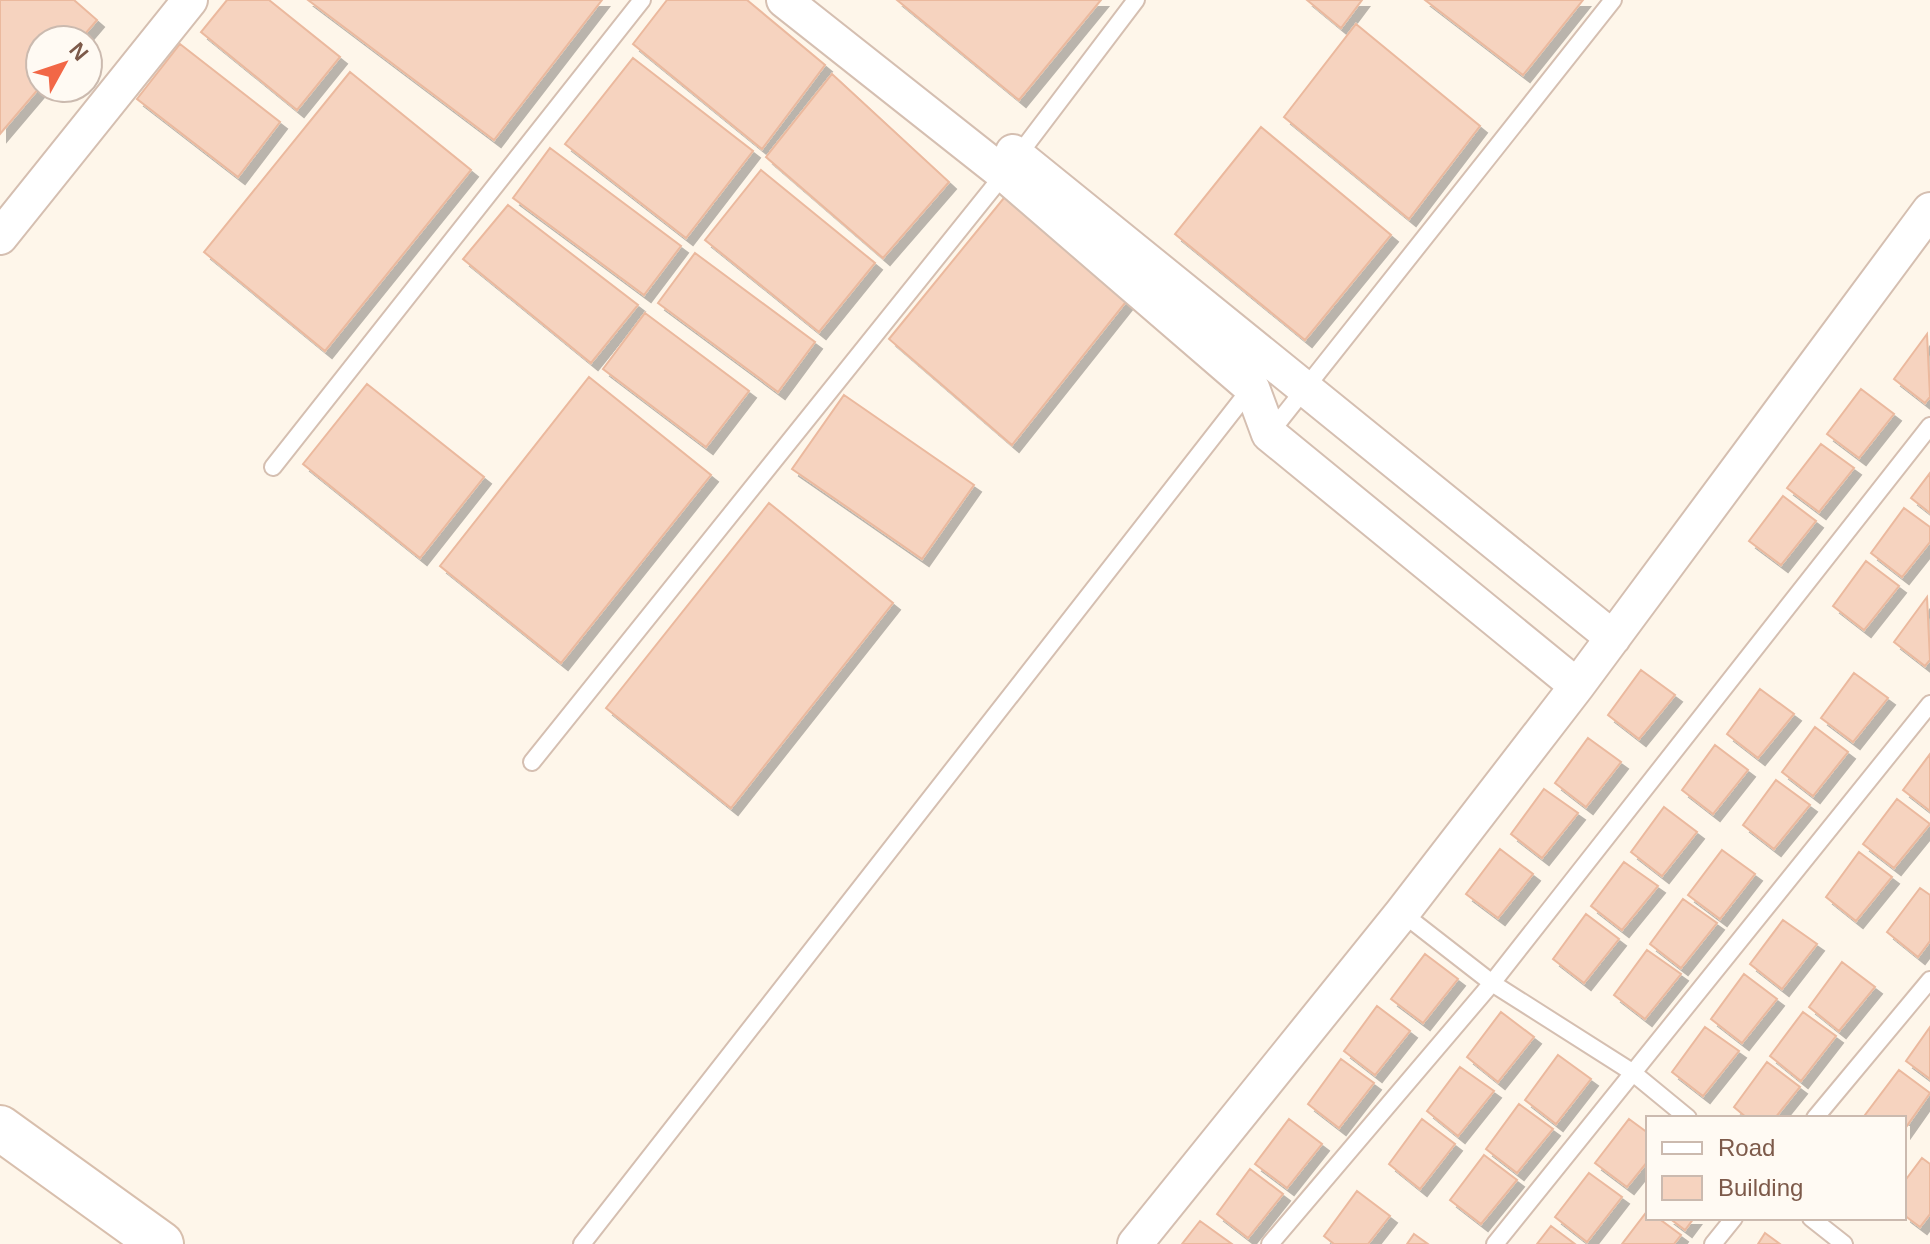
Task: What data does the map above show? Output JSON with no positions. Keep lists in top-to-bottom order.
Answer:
{
  "legend": ["Road", "Building"],
  "north": "top right"
}
